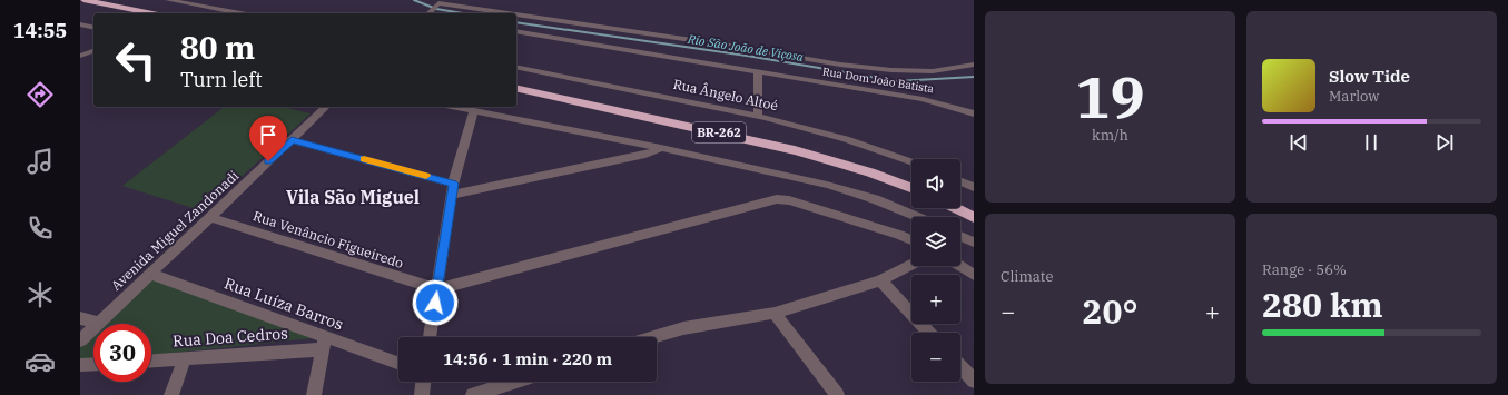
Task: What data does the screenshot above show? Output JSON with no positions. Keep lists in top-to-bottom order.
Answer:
{
  "streets": {
    "highway": ["BR-262"],
    "street": [
      "Rua Dom João Batista",
      "Rua Ângelo Altoé",
      "Avenida Miguel Zandonadi",
      "Rua Venâncio Figueiredo",
      "Rua Luíza Barros",
      "Rua Doa Cedros"
    ]
  },
  "crossings": [
    ["Avenida Miguel Zandonadi", "Rua Venâncio Figueiredo"],
    ["Avenida Miguel Zandonadi", "Rua Luíza Barros"],
    ["Rua Luíza Barros", "Rua Doa Cedros"]
  ],
  "districts": ["Vila São Miguel"],
  "water": ["Rio São João de Viçosa"],
  "page": {
    "tabs": "14:55",
    "tile": [
      ["19", "km/h"],
      "Climate",
      ["Range · 56%", "280 km"]
    ],
    "turn": ["80 m", "Turn left"],
    "song": ["Slow Tide", "Marlow"],
    "map_buttons": ["+", "−"],
    "heat": ["−", "20°", "+"],
    "limit": "30",
    "trip": "14:56 · 1 min · 220 m"
  }
}
